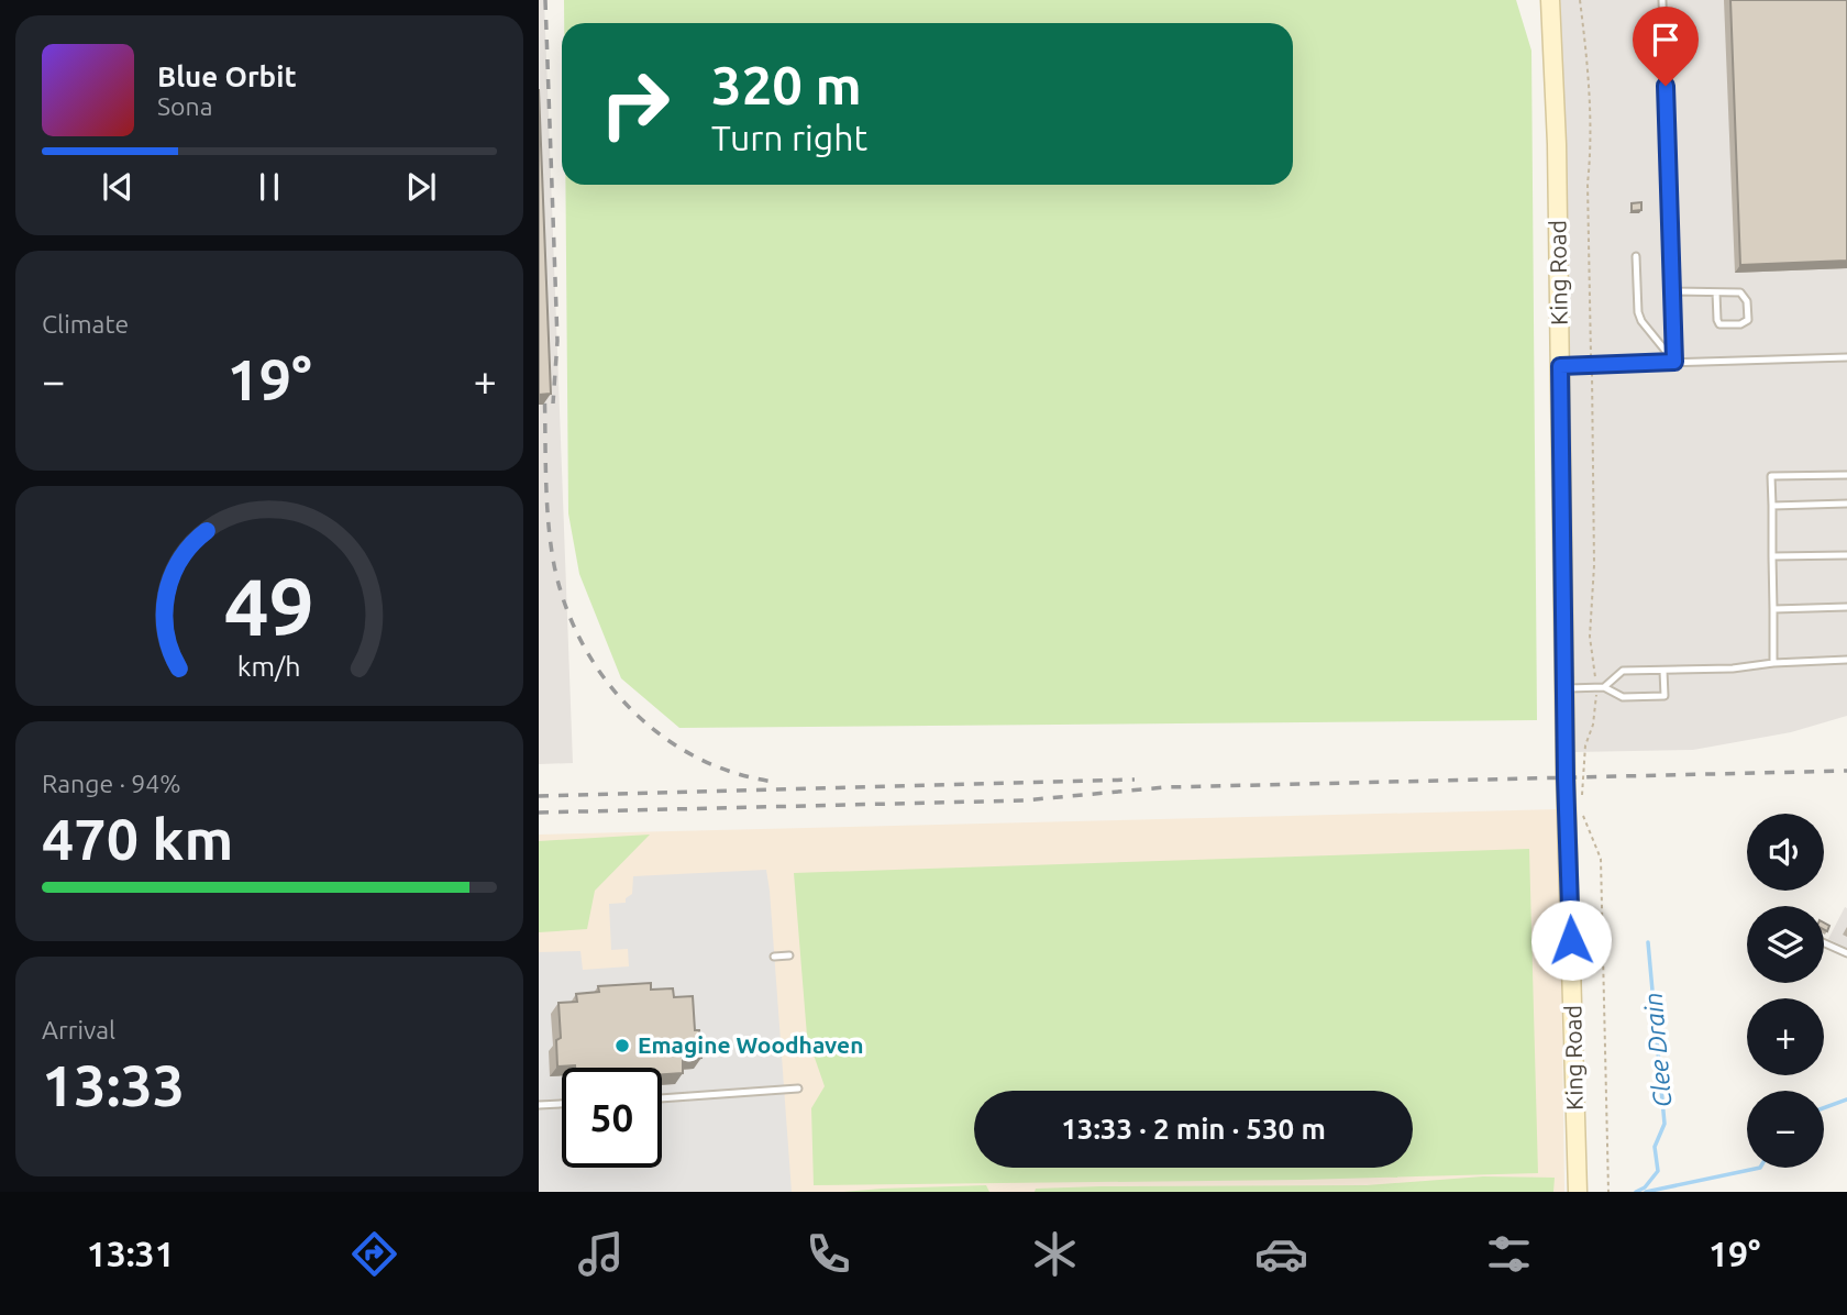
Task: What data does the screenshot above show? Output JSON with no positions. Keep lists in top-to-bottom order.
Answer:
{
  "streets": {
    "main road": ["King Road"]
  },
  "water": ["Clee Drain"],
  "places": ["Emagine Woodhaven"],
  "page": {
    "turn": ["320 m", "Turn right"],
    "song": ["Blue Orbit", "Sona"],
    "tile": [
      "Climate",
      ["Range · 94%", "470 km"],
      ["Arrival", "13:33"]
    ],
    "heat": ["−", "19°", "+"],
    "map_buttons": ["+", "−"],
    "limit": "50",
    "trip": "13:33 · 2 min · 530 m",
    "tabs": ["13:31", "19°"],
    "gauge": ["49", "km/h"]
  }
}
